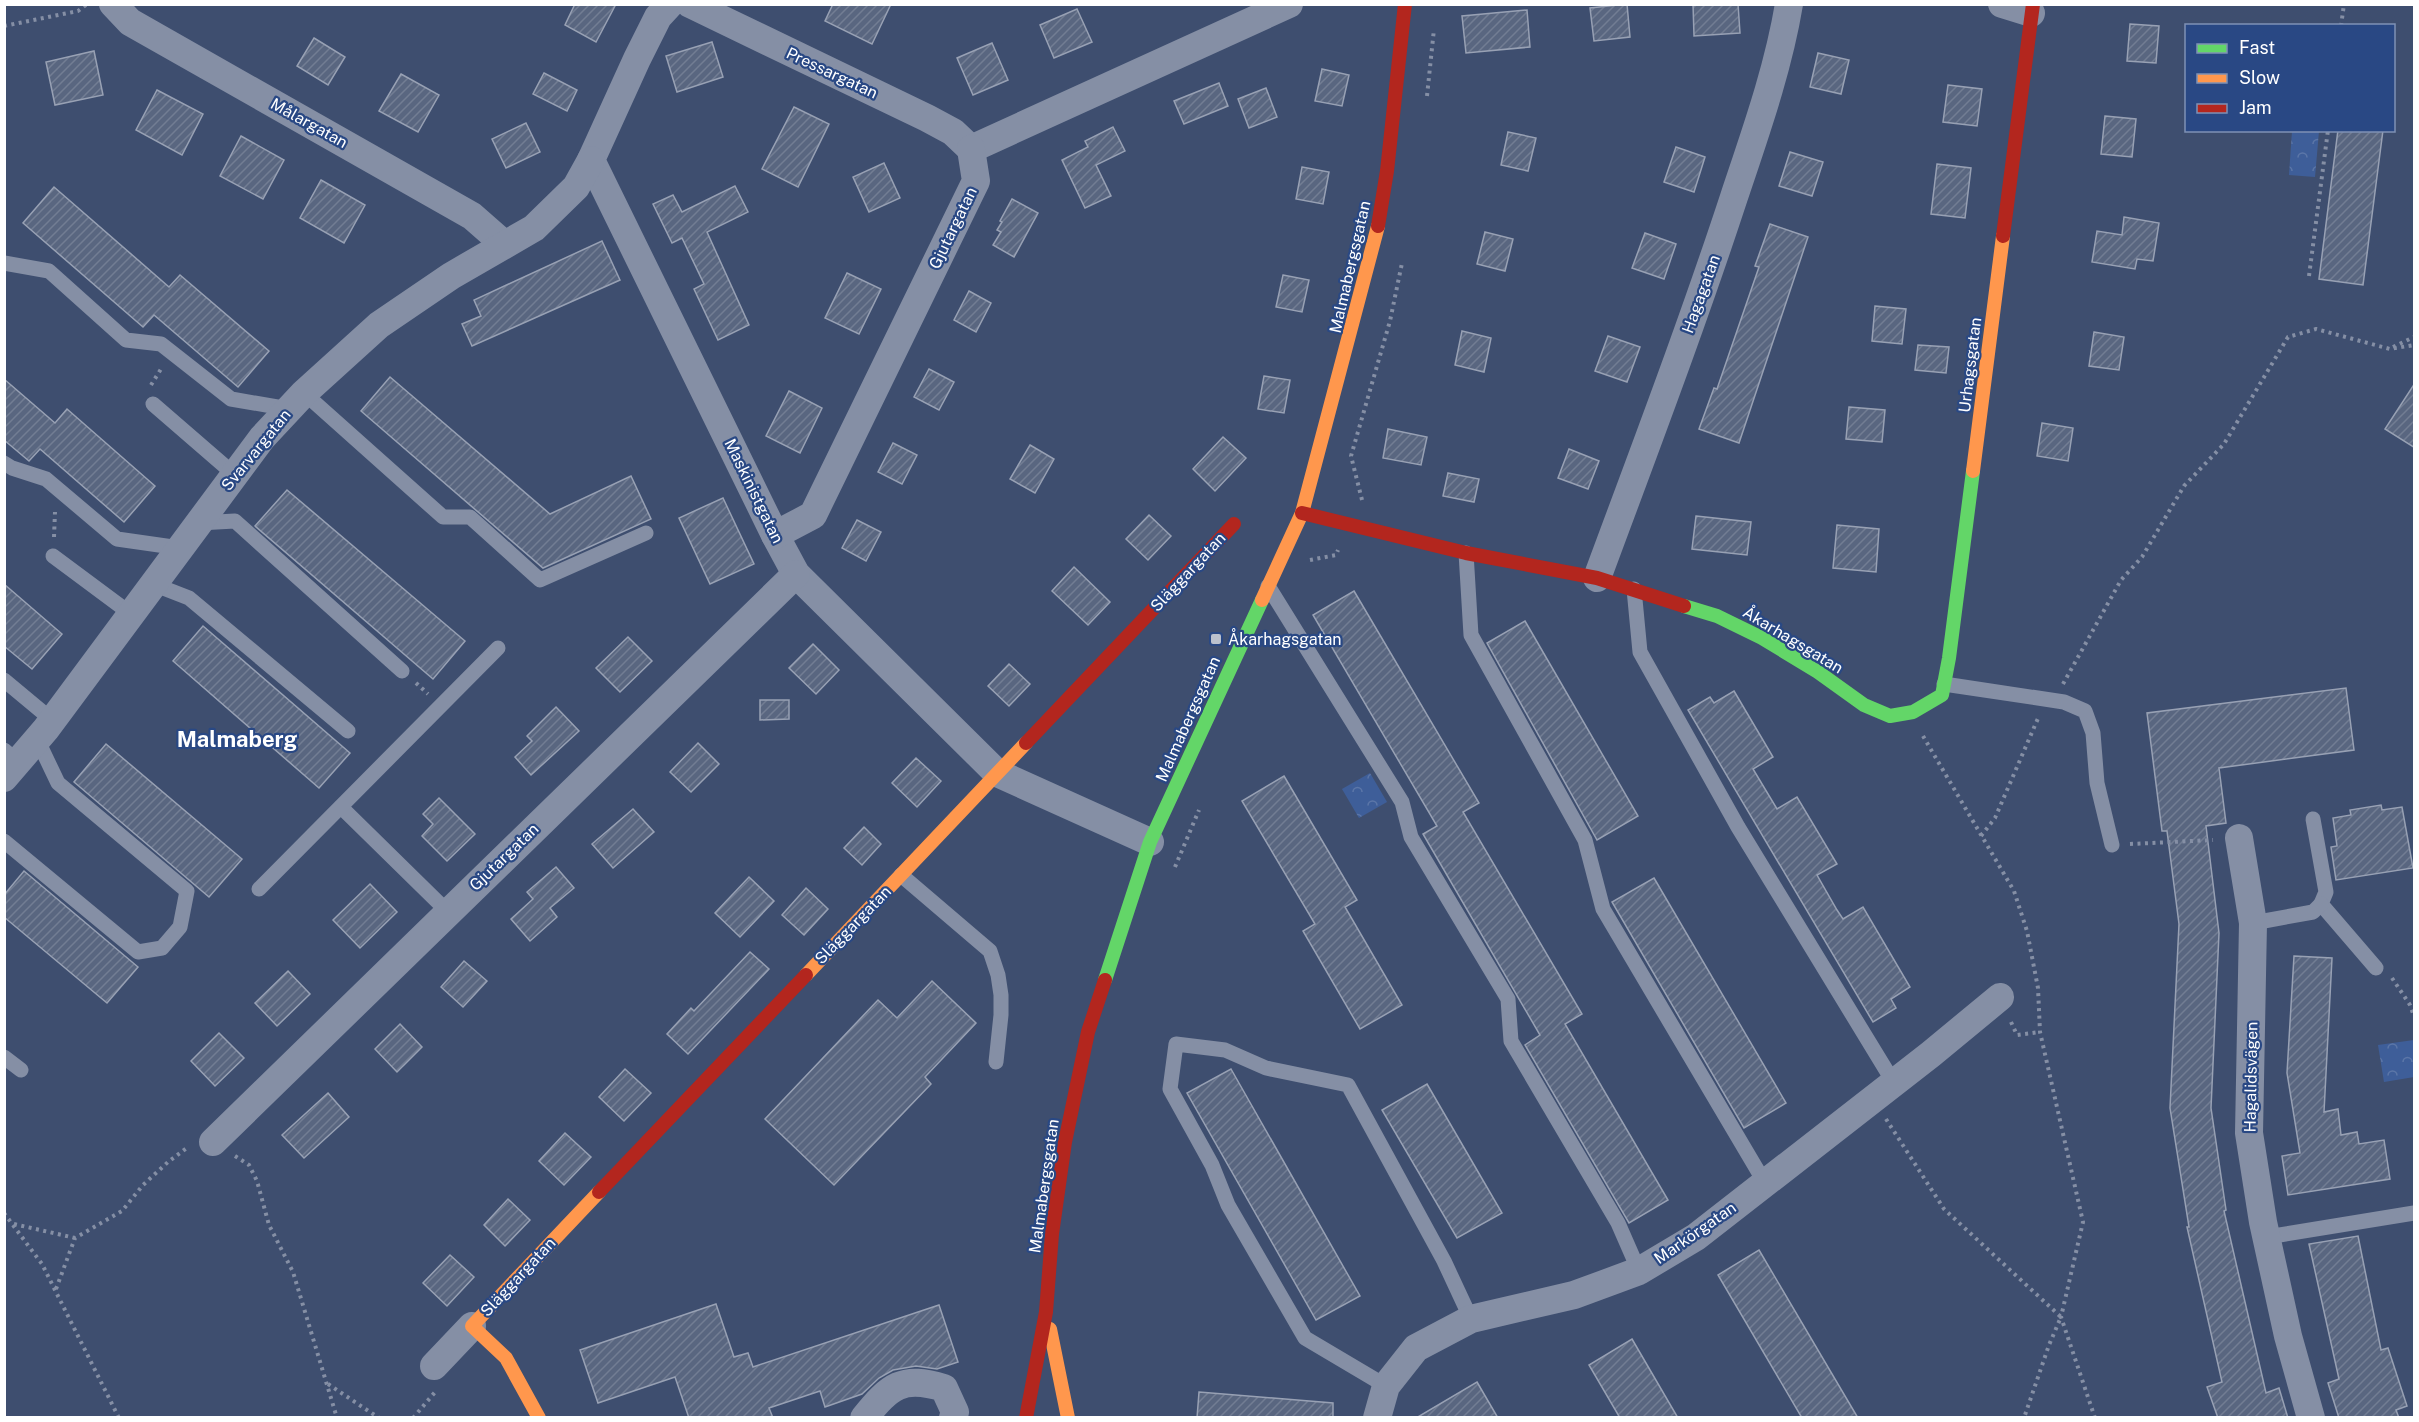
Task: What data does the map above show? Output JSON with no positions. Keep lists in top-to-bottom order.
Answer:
{
  "streets": {
    "street": [
      "Pressargatan",
      "Målargatan",
      "Gjutargatan",
      "Malmabergsgatan",
      "Hagagatan",
      "Urhagsgatan",
      "Svarvargatan",
      "Maskinistgatan",
      "Släggargatan",
      "Åkarhagsgatan",
      "Hagalidsvägen",
      "Markörgatan"
    ]
  },
  "crossings": [
    ["Pressargatan", "Gjutargatan"],
    ["Målargatan", "Svarvargatan"],
    ["Gjutargatan", "Maskinistgatan"],
    ["Malmabergsgatan", "Maskinistgatan"],
    ["Malmabergsgatan", "Åkarhagsgatan"],
    ["Hagagatan", "Åkarhagsgatan"],
    ["Svarvargatan", "Maskinistgatan"],
    ["Maskinistgatan", "Släggargatan"]
  ],
  "districts": ["Malmaberg"],
  "places": {
    "transit": ["Åkarhagsgatan"]
  },
  "legend": ["Fast", "Slow", "Jam"]
}
